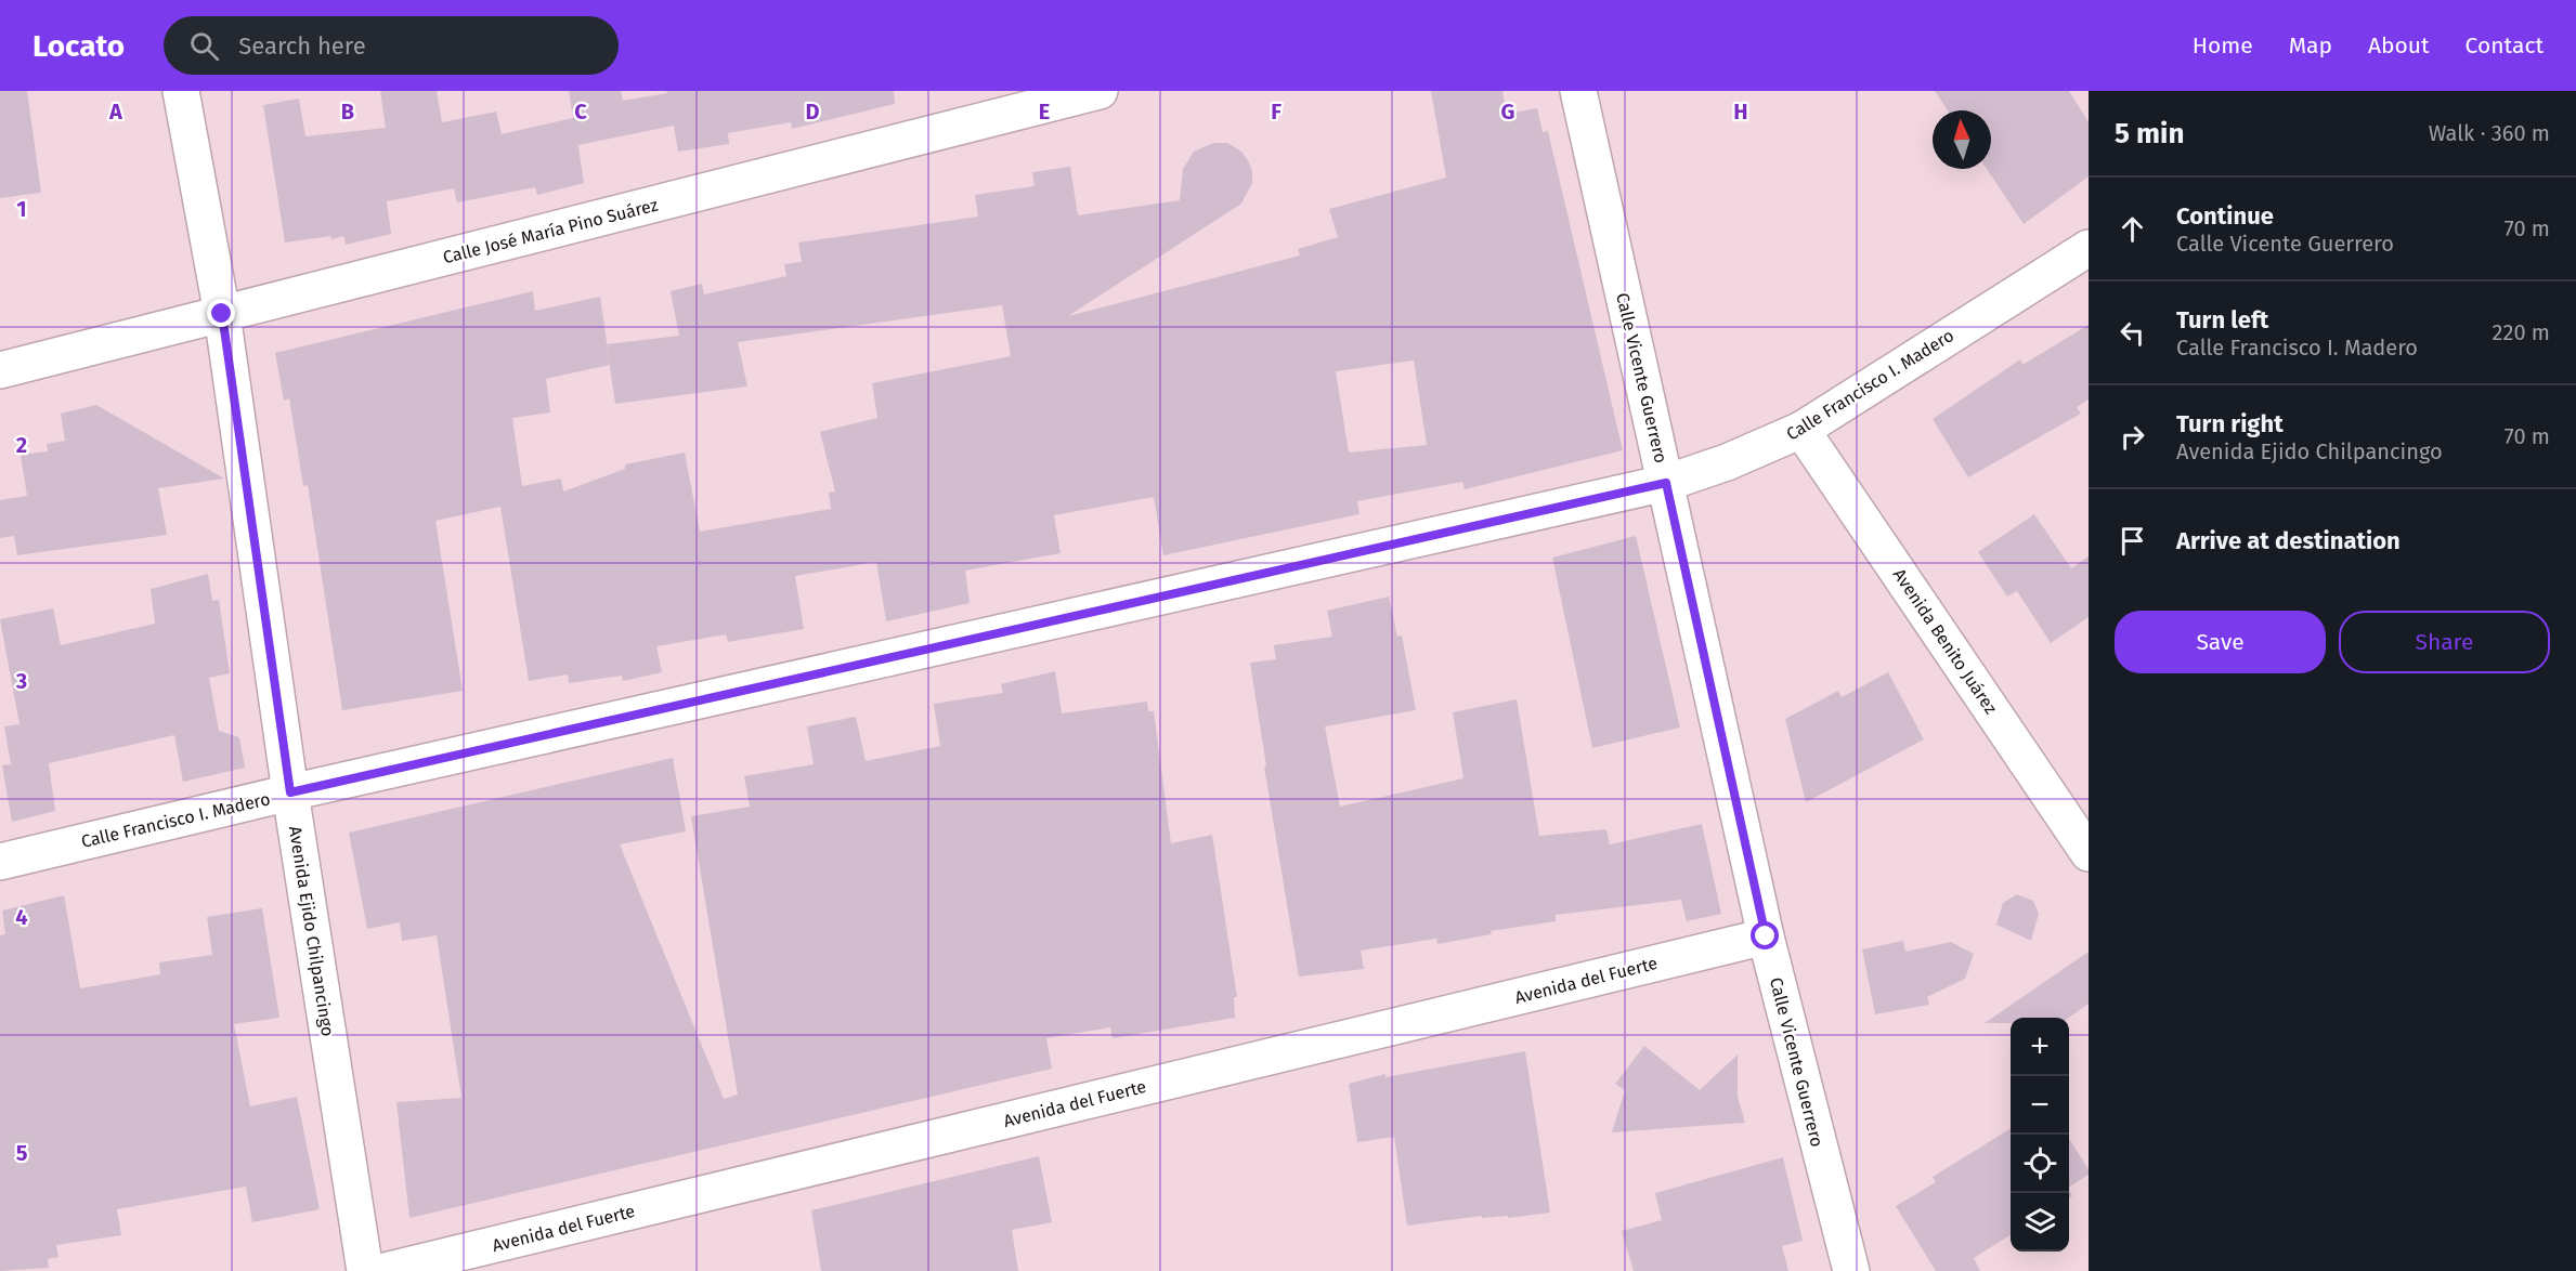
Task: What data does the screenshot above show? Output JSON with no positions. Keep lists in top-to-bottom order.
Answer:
{
  "streets": {
    "street": [
      "Calle José María Pino Suárez",
      "Calle Vicente Guerrero",
      "Calle Francisco I. Madero",
      "Avenida Benito Juárez",
      "Avenida Ejido Chilpancingo",
      "Avenida del Fuerte"
    ]
  },
  "crossings": [
    ["Calle José María Pino Suárez", "Avenida Ejido Chilpancingo"],
    ["Calle Vicente Guerrero", "Calle Francisco I. Madero"],
    ["Calle Vicente Guerrero", "Avenida del Fuerte"],
    ["Calle Francisco I. Madero", "Avenida Benito Juárez"],
    ["Calle Francisco I. Madero", "Avenida Ejido Chilpancingo"]
  ],
  "north": "top",
  "page": {
    "header": "Locato",
    "search": "Search here",
    "nav": [
      "Home",
      "Map",
      "About",
      "Contact"
    ],
    "heading": ["5 min", "Walk · 360 m"],
    "list": [
      ["Continue", "Calle Vicente Guerrero", "70 m"],
      ["Turn left", "Calle Francisco I. Madero", "220 m"],
      ["Turn right", "Avenida Ejido Chilpancingo", "70 m"],
      "Arrive at destination"
    ],
    "buttons": ["Save", "Share"],
    "map_buttons": ["+", "−"]
  },
  "grid": {
    "columns": [
      "A",
      "B",
      "C",
      "D",
      "E",
      "F",
      "G",
      "H"
    ],
    "rows": [
      "1",
      "2",
      "3",
      "4",
      "5"
    ]
  }
}
